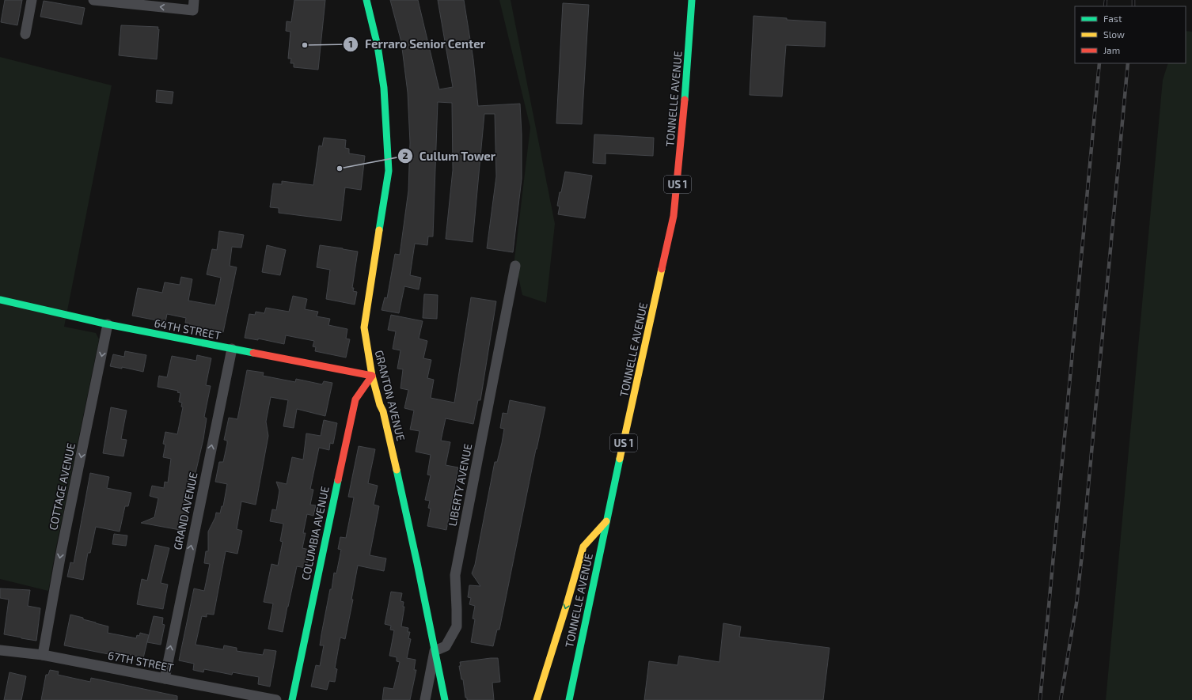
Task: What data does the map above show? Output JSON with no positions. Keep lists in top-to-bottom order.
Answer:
{
  "streets": {
    "street": [
      "TONNELLE AVENUE",
      "US 1",
      "64TH STREET",
      "GRANTON AVENUE",
      "LIBERTY AVENUE",
      "COTTAGE AVENUE",
      "GRAND AVENUE",
      "COLUMBIA AVENUE",
      "67TH STREET"
    ]
  },
  "crossings": [
    ["64TH STREET", "GRANTON AVENUE"],
    ["64TH STREET", "COTTAGE AVENUE"],
    ["64TH STREET", "GRAND AVENUE"],
    ["64TH STREET", "COLUMBIA AVENUE"],
    ["GRANTON AVENUE", "LIBERTY AVENUE"],
    ["GRANTON AVENUE", "COLUMBIA AVENUE"],
    ["COTTAGE AVENUE", "67TH STREET"],
    ["GRAND AVENUE", "67TH STREET"]
  ],
  "one_way": ["COTTAGE AVENUE", "GRAND AVENUE"],
  "places": ["Ferraro Senior Center", "Cullum Tower"],
  "legend": ["Fast", "Slow", "Jam"]
}
